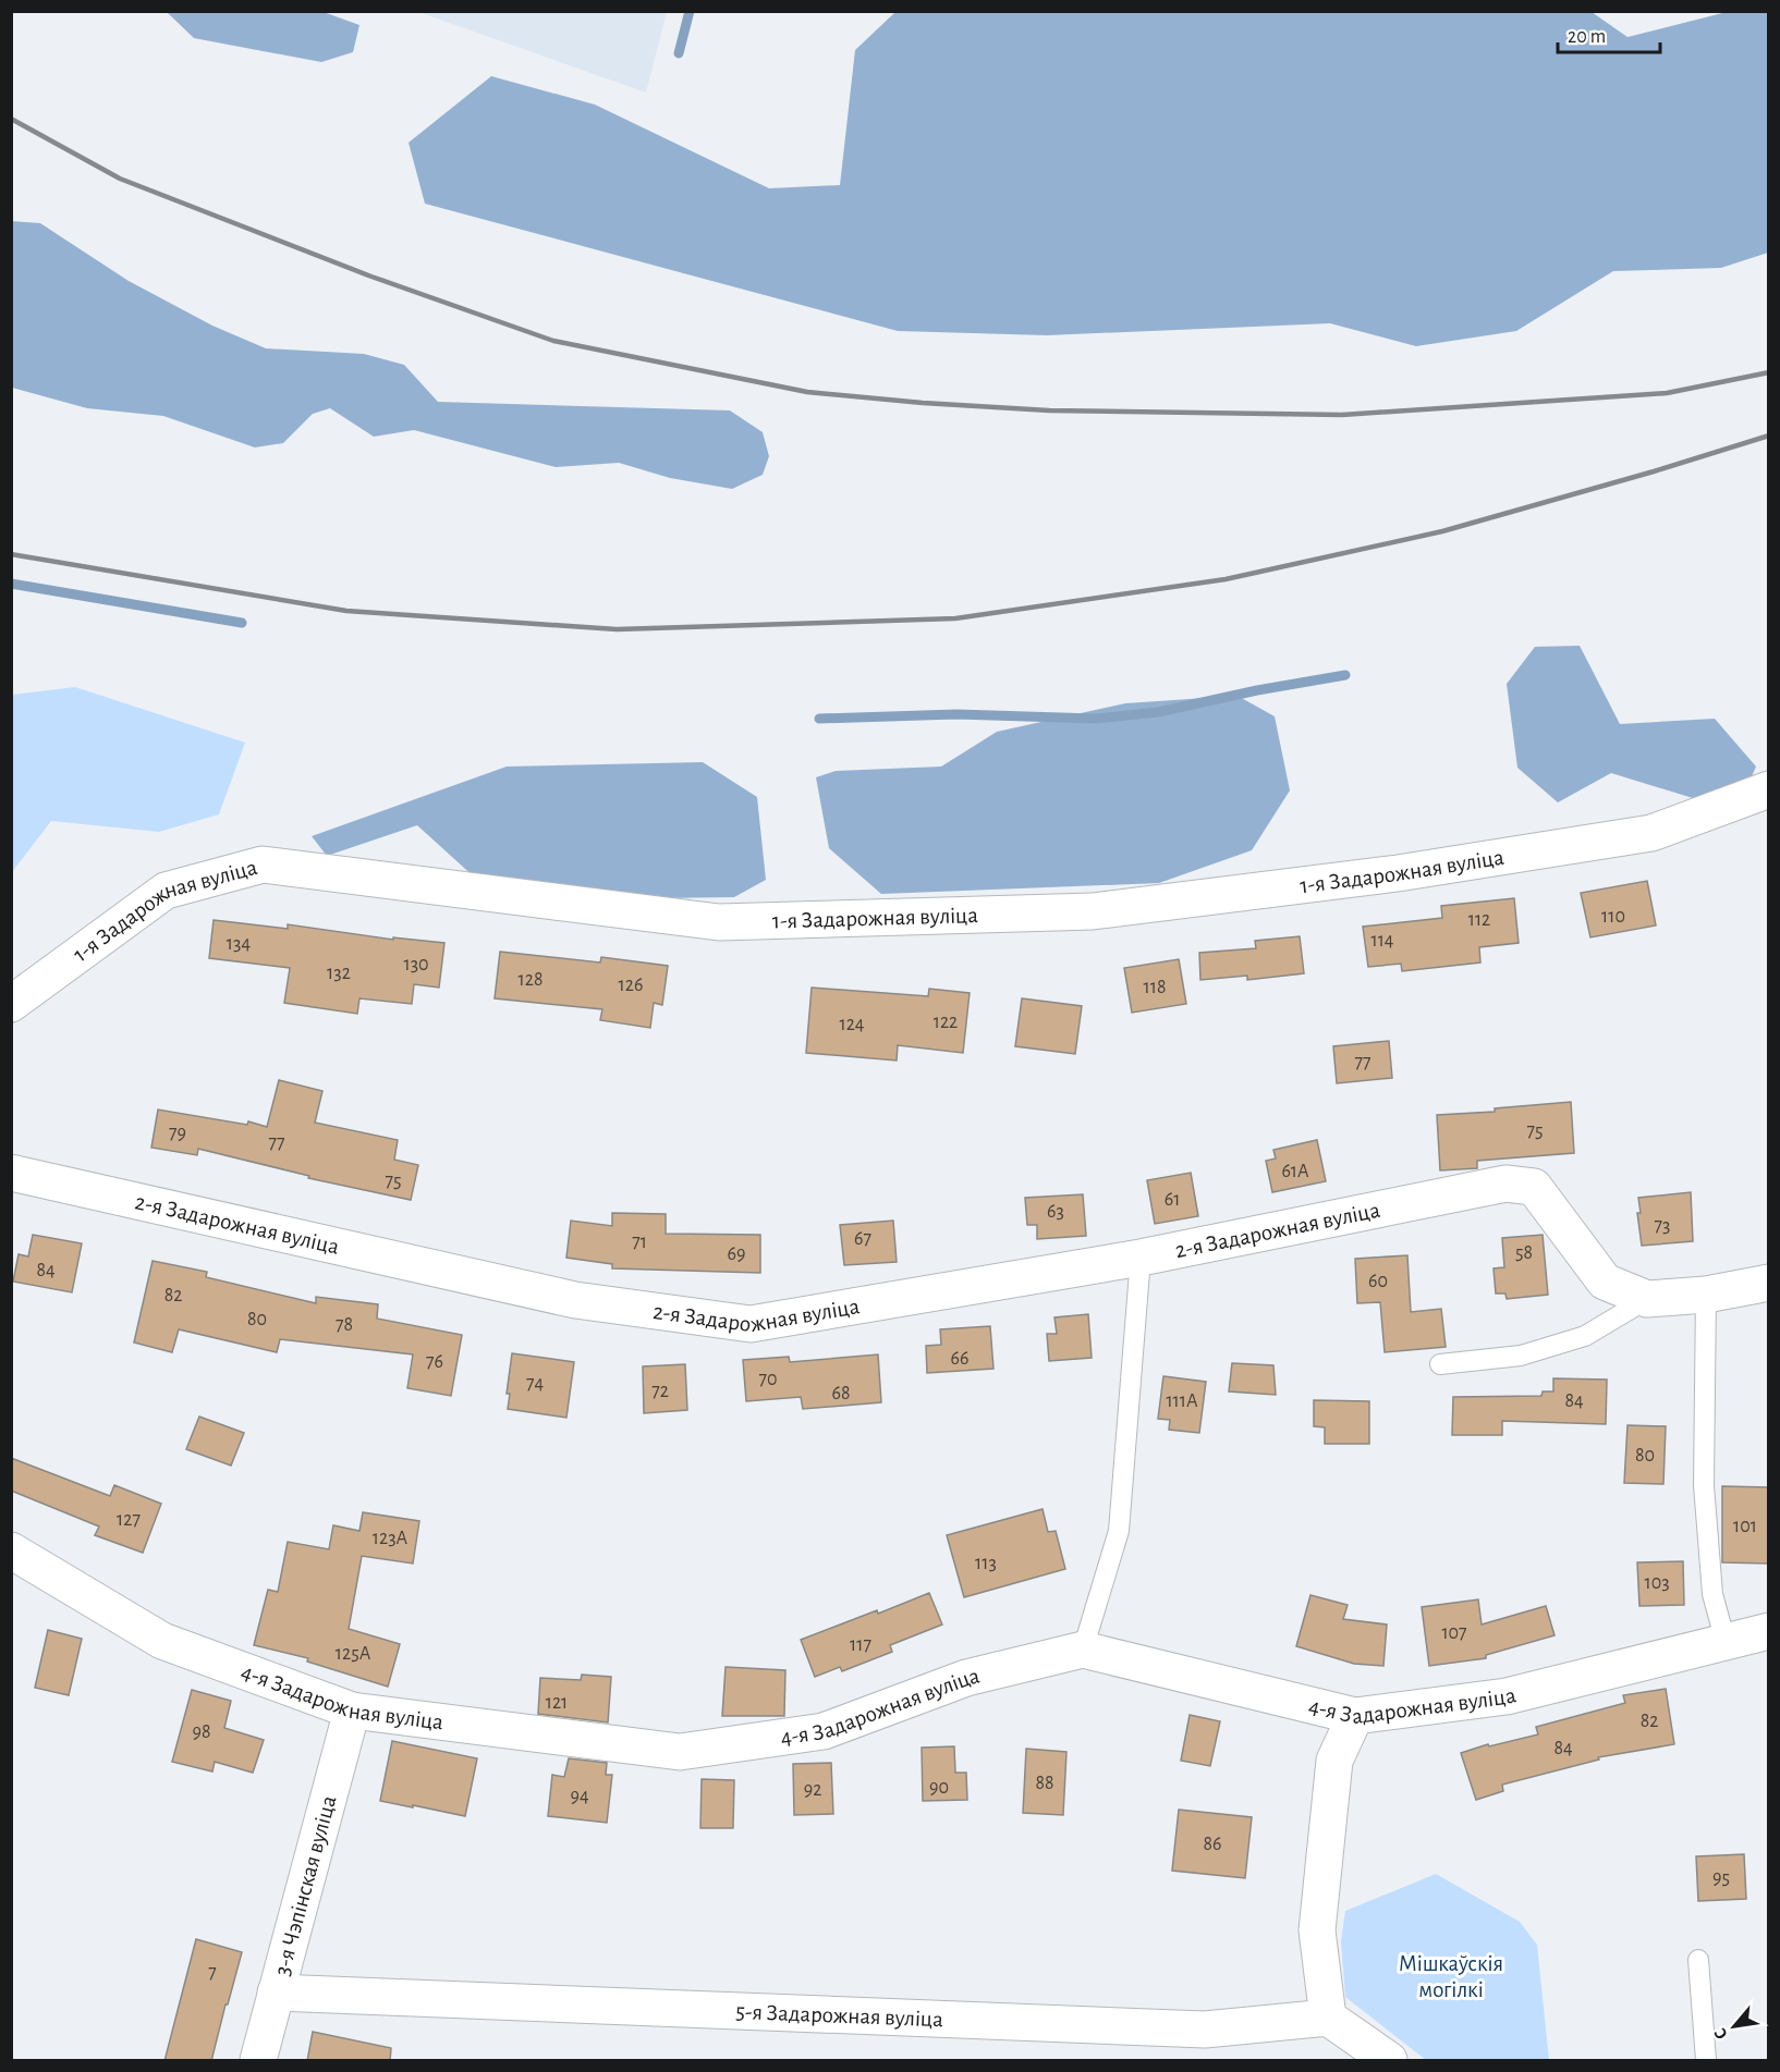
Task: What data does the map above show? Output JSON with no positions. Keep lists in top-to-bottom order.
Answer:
{
  "streets": {
    "street": [
      "1-я Задарожная вуліца",
      "2-я Задарожная вуліца",
      "4-я Задарожная вуліца",
      "3-я Чэпінская вуліца",
      "5-я Задарожная вуліца"
    ]
  },
  "crossings": [
    ["4-я Задарожная вуліца", "3-я Чэпінская вуліца"],
    ["3-я Чэпінская вуліца", "5-я Задарожная вуліца"]
  ],
  "parks": ["Мішкаўскія могілкі"],
  "house_numbers": [
    "110",
    "112",
    "114",
    "134",
    "130",
    "132",
    "128",
    "126",
    "118",
    "122",
    "124",
    "77",
    "75",
    "79",
    "77",
    "61А",
    "75",
    "61",
    "63",
    "73",
    "67",
    "71",
    "58",
    "69",
    "84",
    "60",
    "82",
    "80",
    "78",
    "66",
    "76",
    "70",
    "74",
    "72",
    "68",
    "111А",
    "84",
    "80",
    "127",
    "101",
    "123А",
    "113",
    "103",
    "107",
    "117",
    "125А",
    "121",
    "82",
    "98",
    "84",
    "88",
    "90",
    "92",
    "94",
    "86",
    "95",
    "7"
  ],
  "scale_bar": "20 m",
  "north": "bottom left"
}
